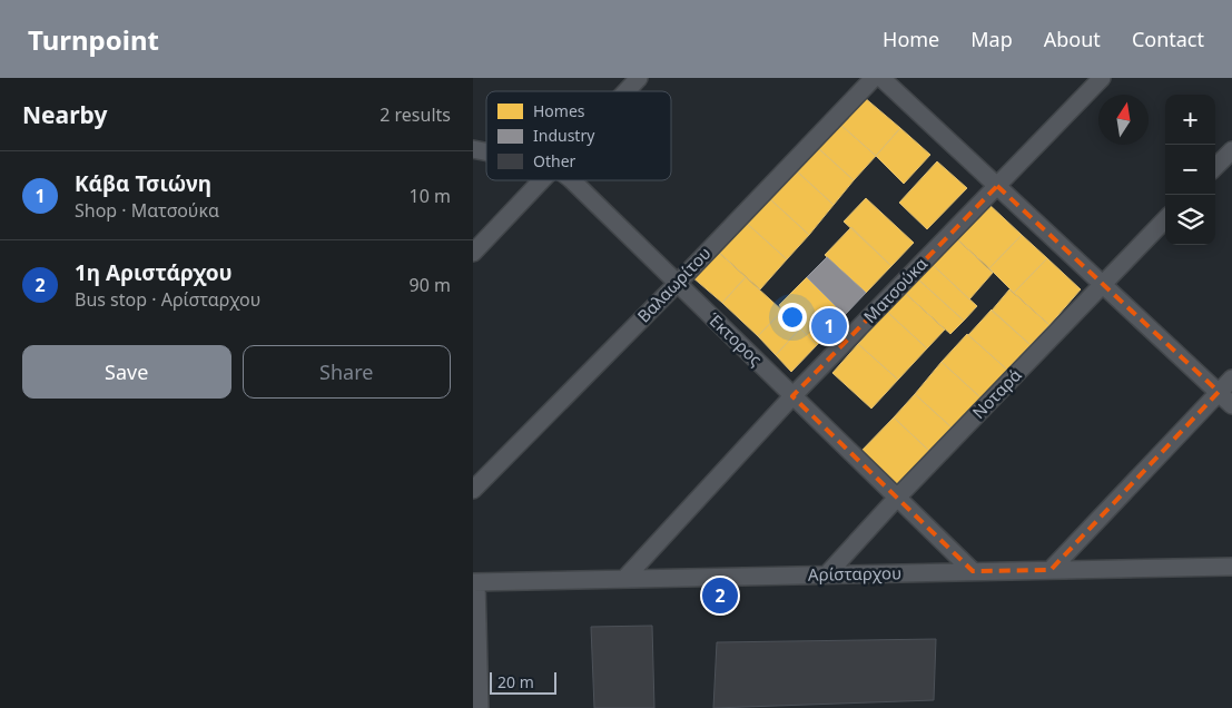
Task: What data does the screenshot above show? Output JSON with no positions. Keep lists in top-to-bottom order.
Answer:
{
  "streets": {
    "street": [
      "Βαλαωρίτου",
      "Ματσούκα",
      "Έκτορος",
      "Νοταρά",
      "Αρίσταρχου"
    ]
  },
  "crossings": [
    ["Βαλαωρίτου", "Έκτορος"],
    ["Ματσούκα", "Έκτορος"],
    ["Ματσούκα", "Αρίσταρχου"],
    ["Έκτορος", "Νοταρά"],
    ["Έκτορος", "Αρίσταρχου"],
    ["Νοταρά", "Αρίσταρχου"]
  ],
  "legend": ["Homes", "Industry", "Other"],
  "scale_bar": "20 m",
  "north": "top",
  "page": {
    "header": "Turnpoint",
    "nav": [
      "Home",
      "Map",
      "About",
      "Contact"
    ],
    "heading": ["Nearby", "2 results"],
    "map_buttons": ["+", "−"],
    "list": [
      {
        "mark": "1",
        "name": "Κάβα Τσιώνη",
        "note": "Shop · Ματσούκα",
        "value": "10 m"
      },
      {
        "mark": "2",
        "name": "1η Αριστάρχου",
        "note": "Bus stop · Αρίσταρχου",
        "value": "90 m"
      }
    ],
    "pins": ["1", "2"],
    "buttons": ["Save", "Share"],
    "scale": "20 m"
  }
}
